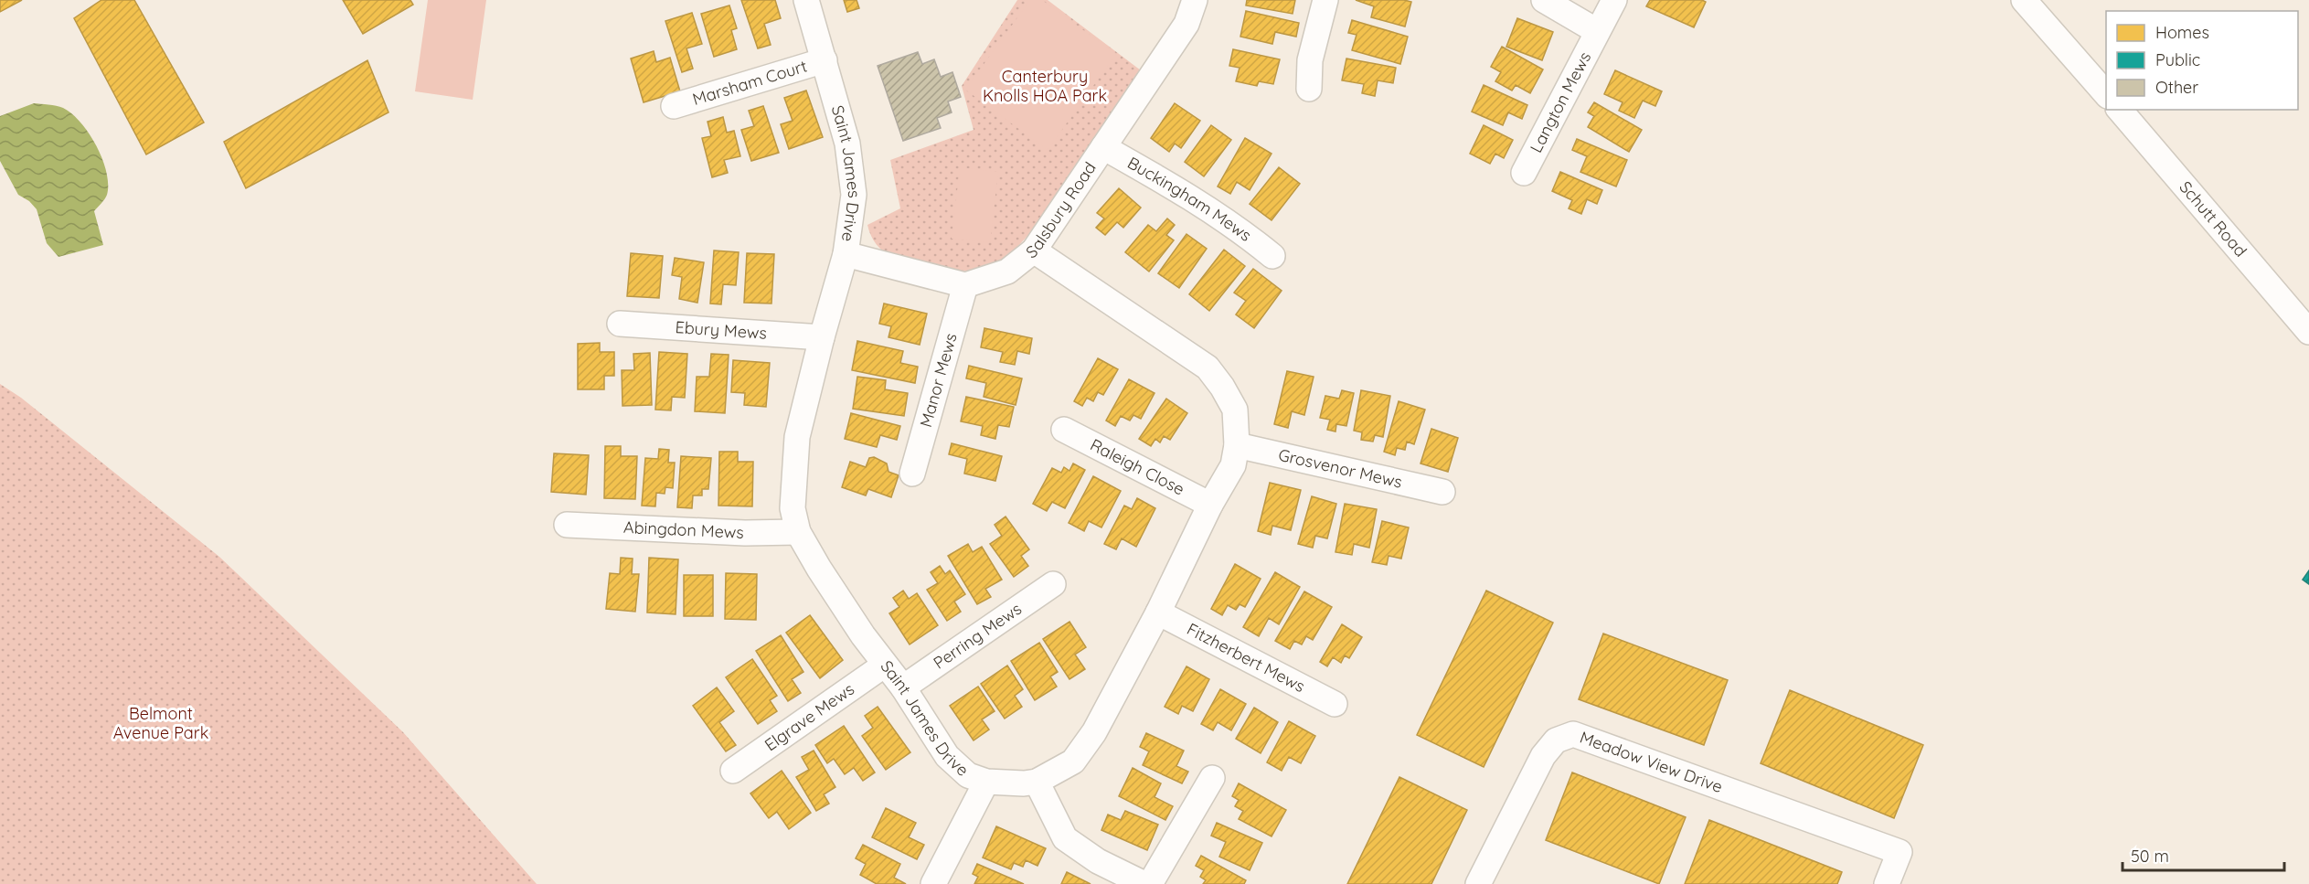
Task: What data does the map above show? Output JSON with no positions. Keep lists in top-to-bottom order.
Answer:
{
  "streets": {
    "street": [
      "Marsham Court",
      "Langton Mews",
      "Saint James Drive",
      "Buckingham Mews",
      "Salsbury Road",
      "Schutt Road",
      "Ebury Mews",
      "Manor Mews",
      "Raleigh Close",
      "Grosvenor Mews",
      "Abingdon Mews",
      "Perring Mews",
      "Fitzherbert Mews",
      "Elgrave Mews",
      "Meadow View Drive"
    ]
  },
  "crossings": [
    ["Marsham Court", "Saint James Drive"],
    ["Saint James Drive", "Salsbury Road"],
    ["Saint James Drive", "Ebury Mews"],
    ["Saint James Drive", "Raleigh Close"],
    ["Saint James Drive", "Grosvenor Mews"],
    ["Saint James Drive", "Abingdon Mews"],
    ["Saint James Drive", "Perring Mews"],
    ["Saint James Drive", "Fitzherbert Mews"],
    ["Saint James Drive", "Elgrave Mews"],
    ["Buckingham Mews", "Salsbury Road"],
    ["Salsbury Road", "Manor Mews"]
  ],
  "parks": ["Canterbury Knolls HOA Park", "Belmont Avenue Park"],
  "legend": ["Homes", "Public", "Other"],
  "scale_bar": "50 m"
}
